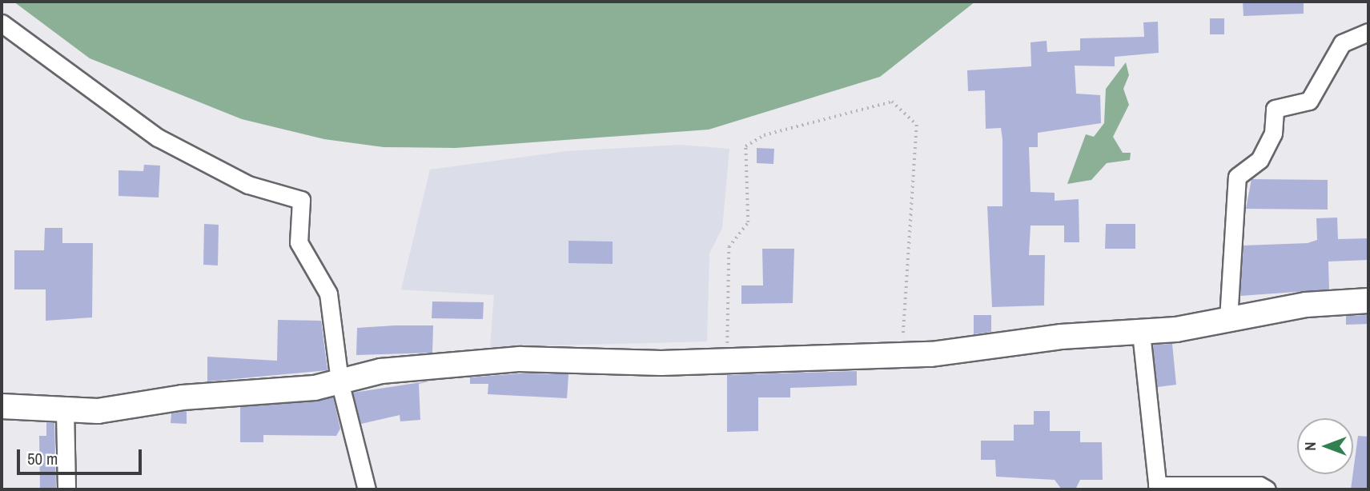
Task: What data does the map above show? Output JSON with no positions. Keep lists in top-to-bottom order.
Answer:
{
  "scale_bar": "50 m",
  "north": "left"
}
